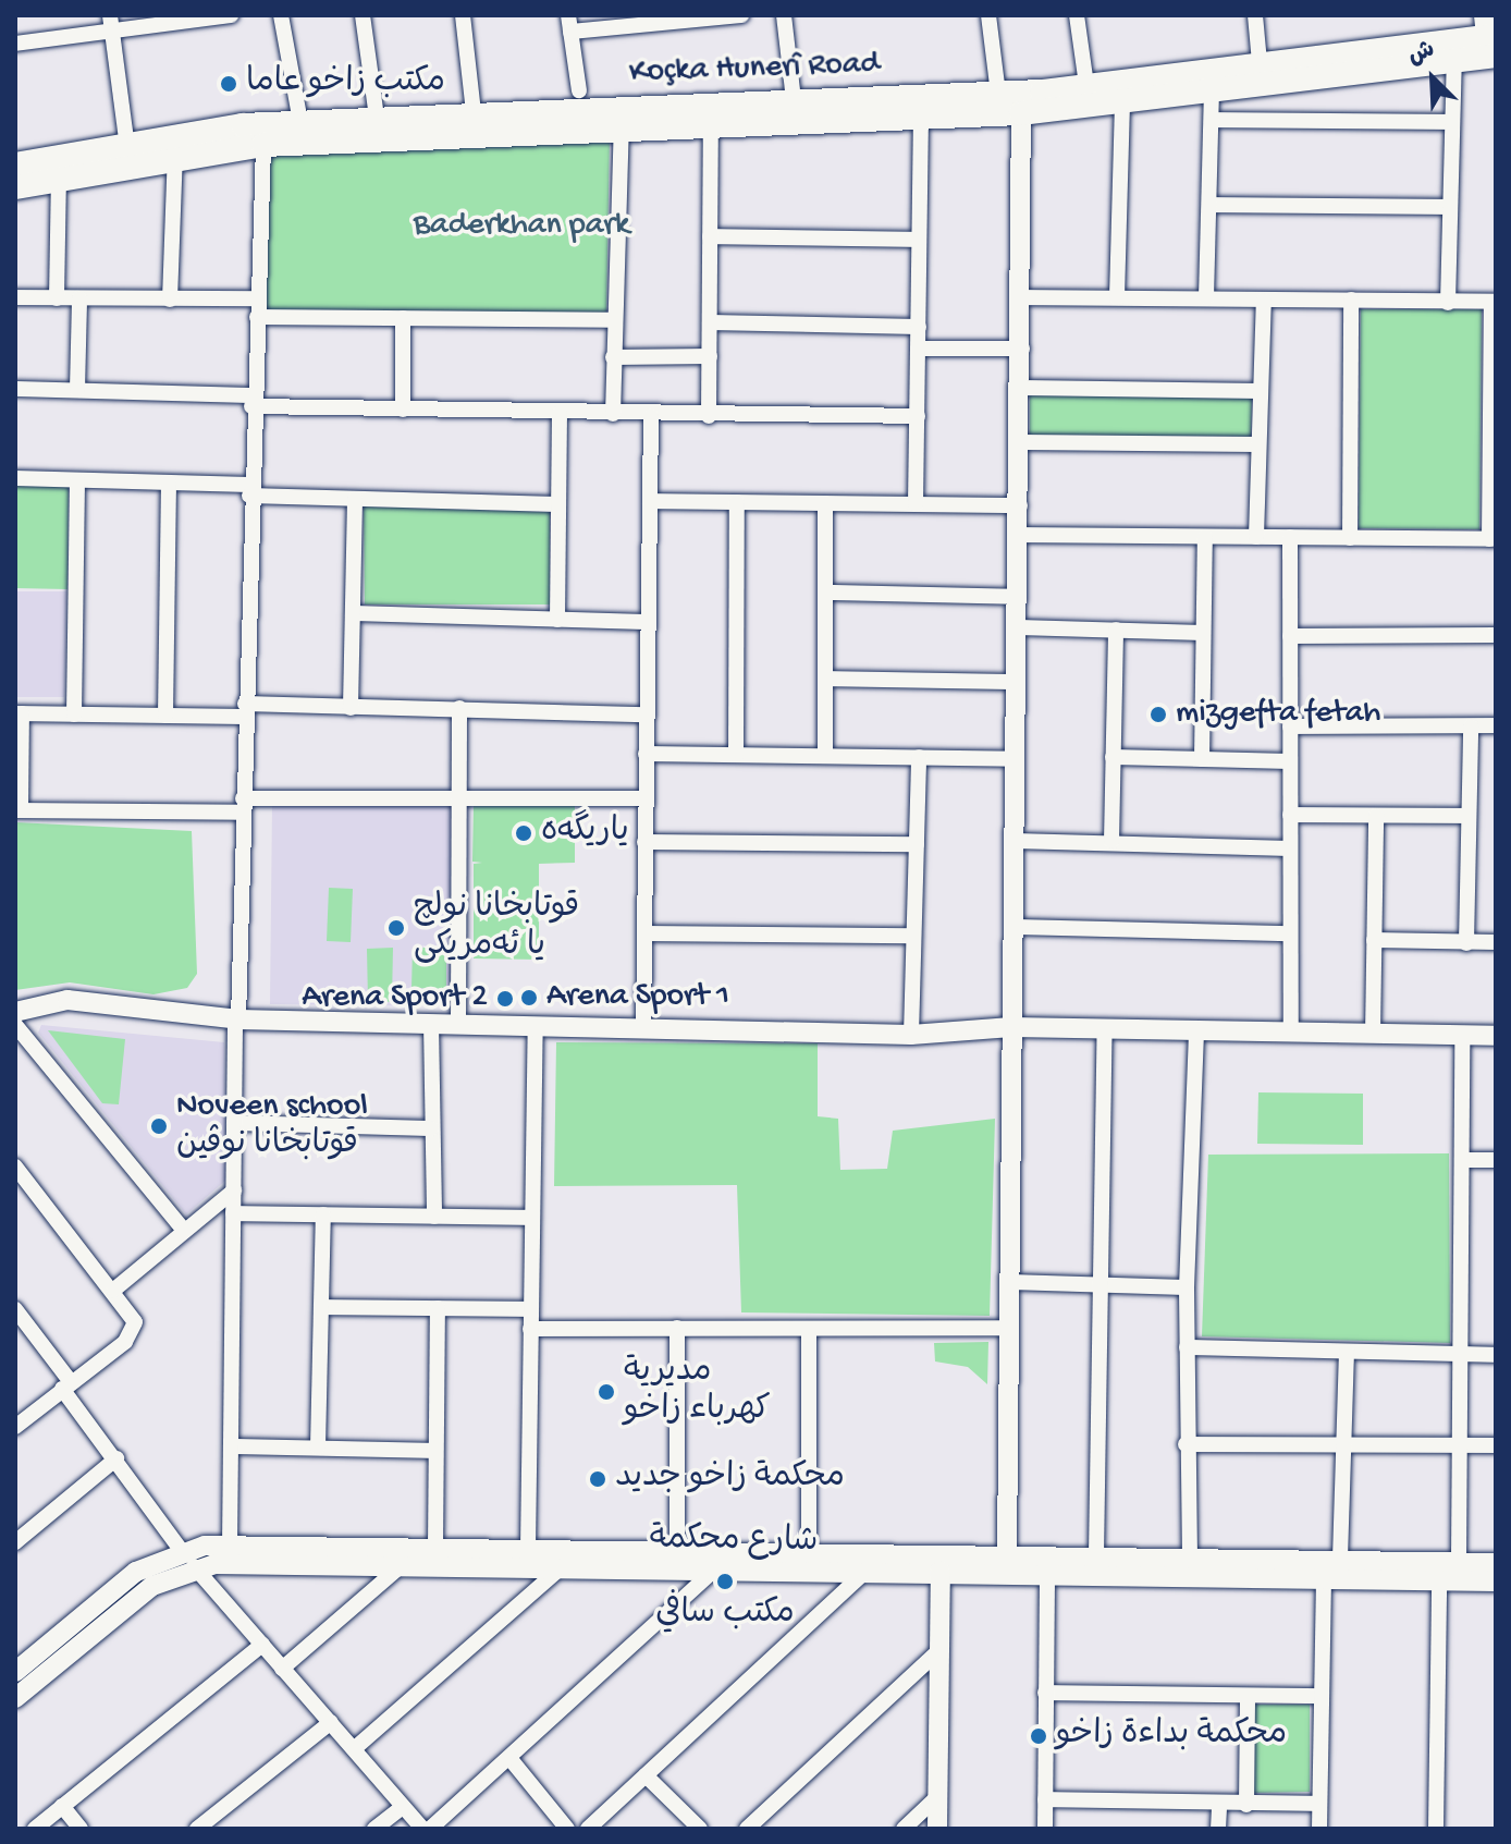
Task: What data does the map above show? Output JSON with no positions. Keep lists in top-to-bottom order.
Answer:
{
  "streets": {
    "main road": ["Koçka Hunerî Road"],
    "street": ["شارع محكمة"]
  },
  "parks": ["Baderkhan park"],
  "places": [
    "مكتب زاخو عاما",
    "mizgefta fetah",
    "یاریگه‌ه",
    "قوتابخانا نولچ يا ئەمريكى",
    "Arena Sport 1",
    "Arena Sport 2",
    "Noveen school قوتابخانا نوڤين",
    "مديرية كهرباء زاخو",
    "محكمة زاخو جديد",
    "مكتب سافي",
    "محكمة بداءة زاخو"
  ],
  "north": "top left"
}
